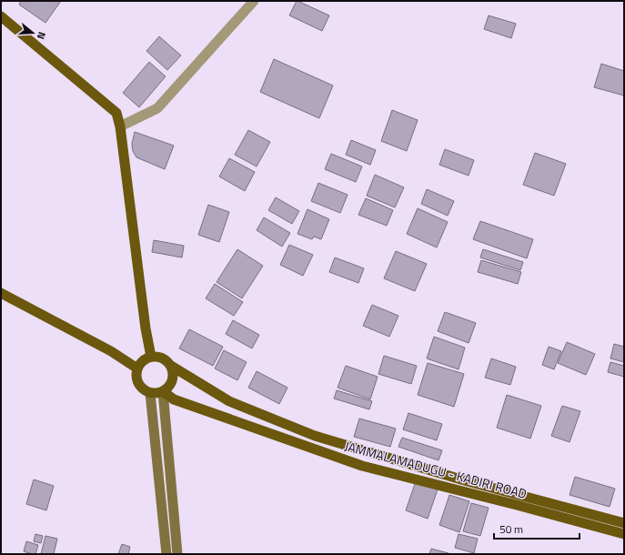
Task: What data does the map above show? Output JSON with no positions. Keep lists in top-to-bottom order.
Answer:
{
  "streets": {
    "main road": ["JAMMALAMADUGU - KADIRI ROAD"]
  },
  "scale_bar": "50 m",
  "north": "right"
}
